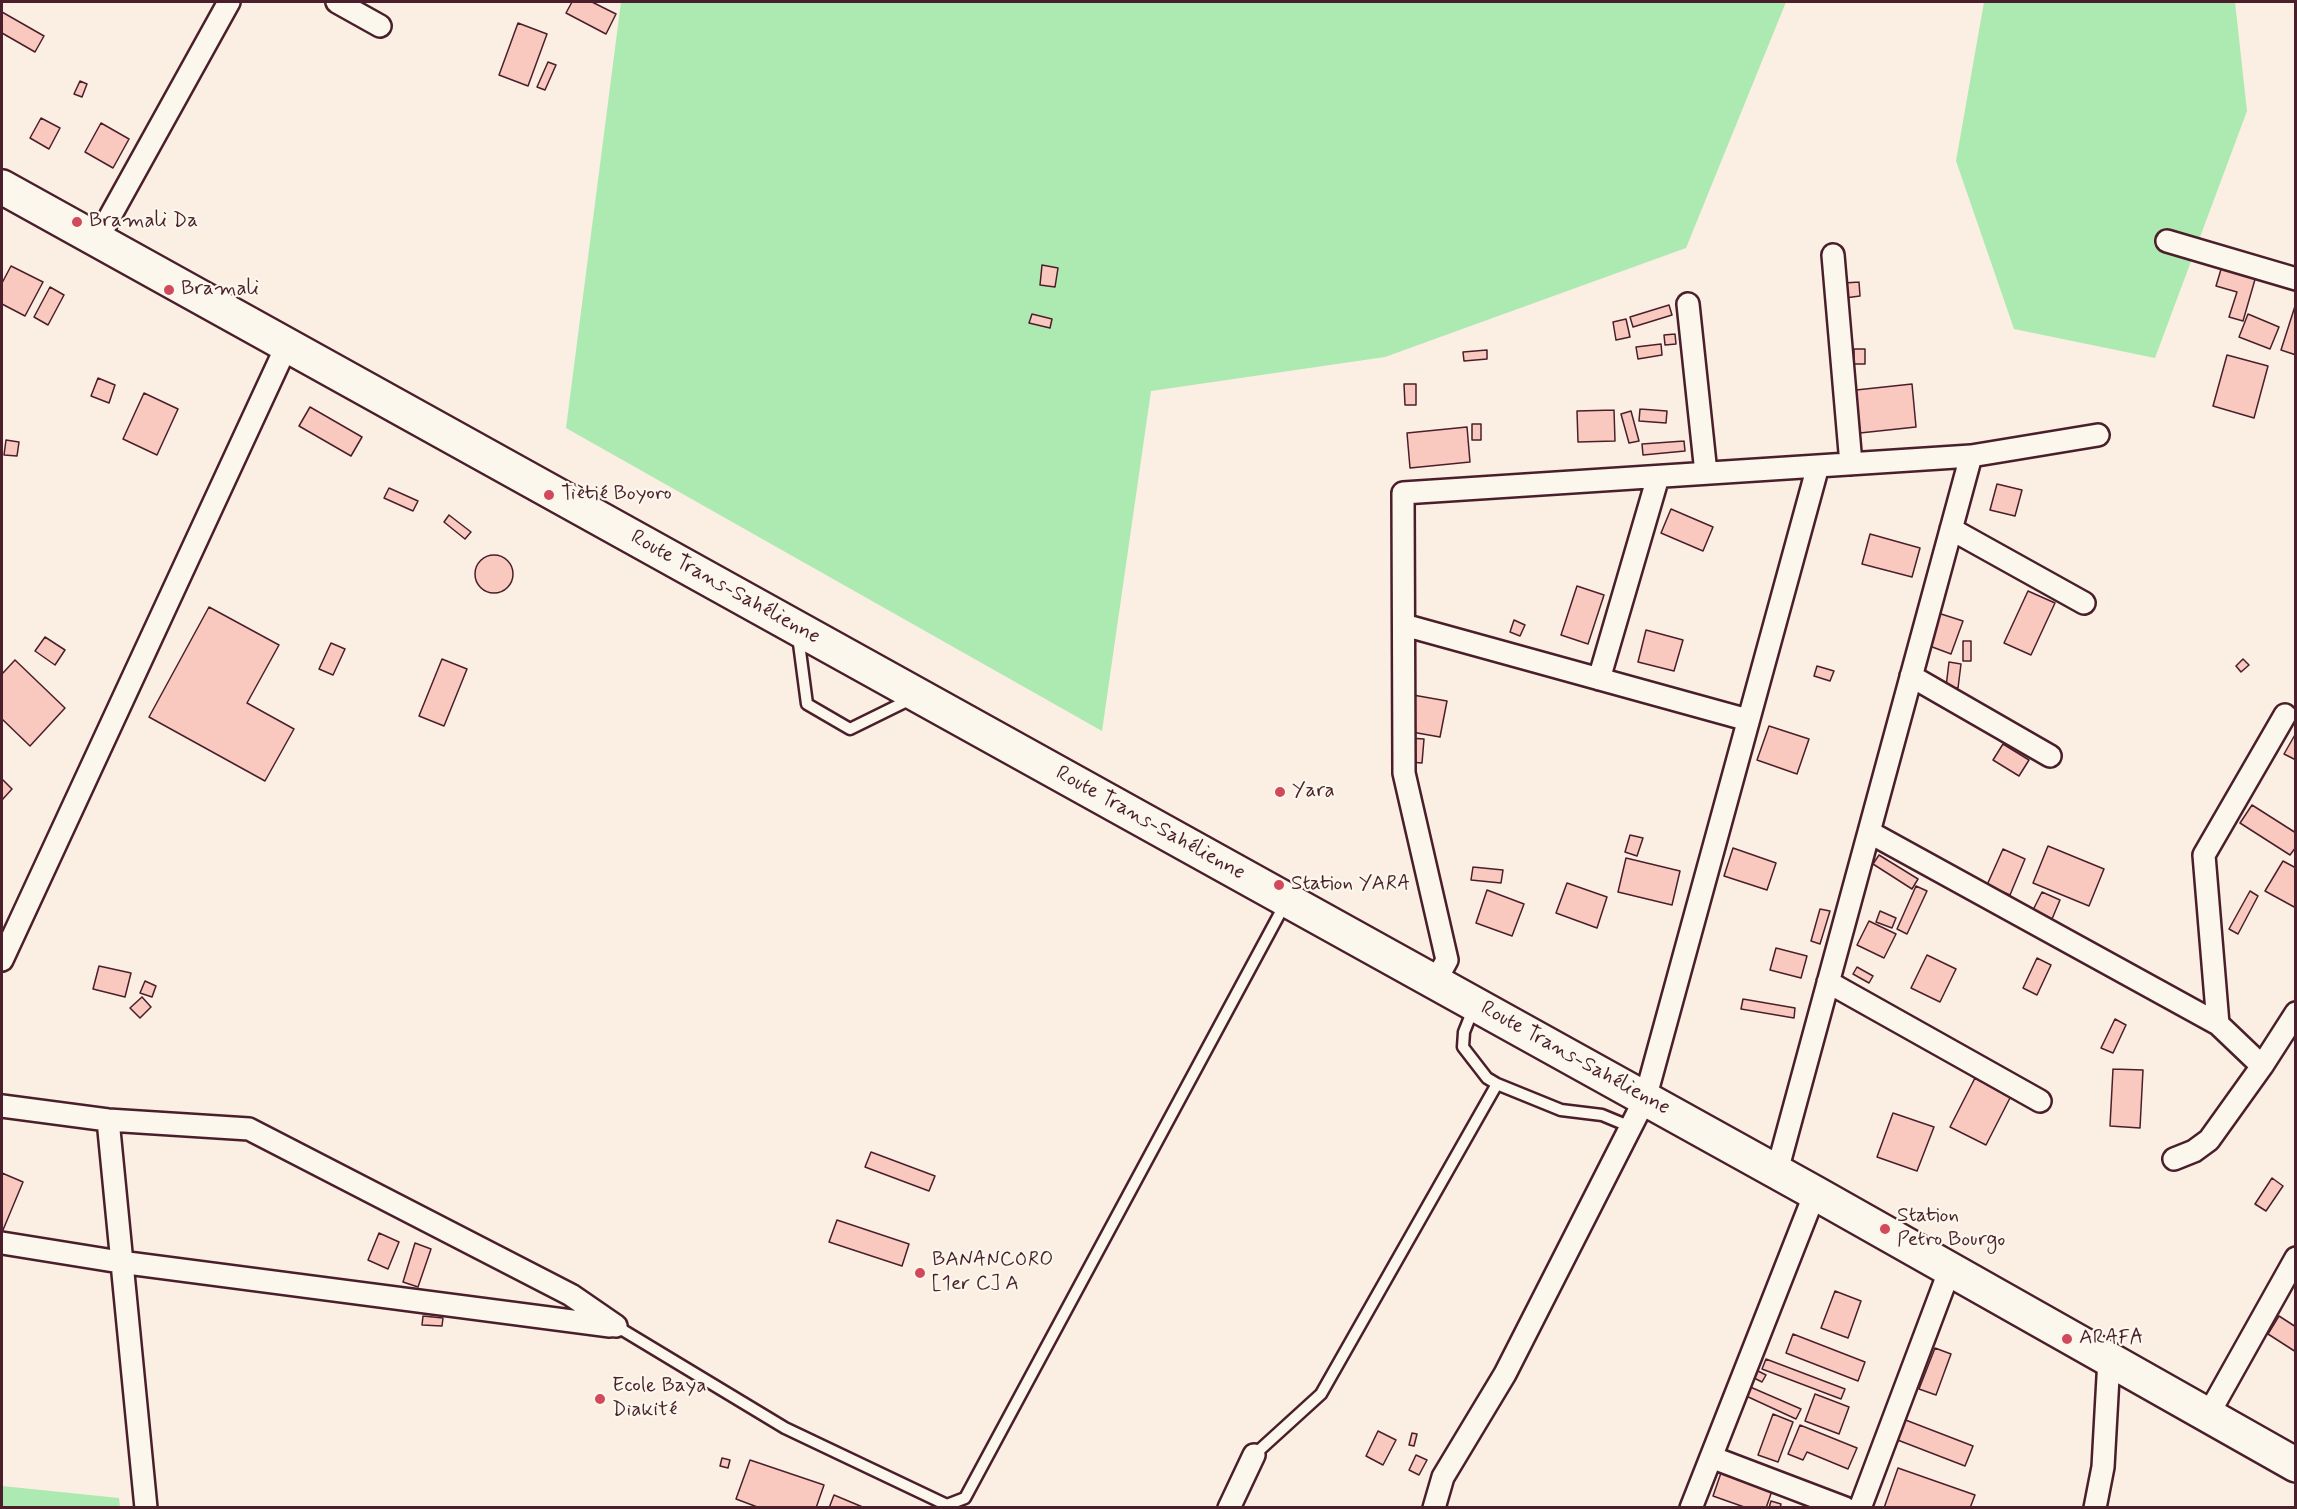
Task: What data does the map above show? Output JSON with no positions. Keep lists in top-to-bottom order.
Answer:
{
  "streets": {
    "highway": ["Route Trans-Sahélienne"]
  },
  "places": [
    "Bramali Da",
    "Bramali",
    "Tiètié Boyoro",
    "Yara",
    "Station YARA",
    "Station Petro Bourgo",
    "BANANCORO [1er C] A",
    "ARAFA",
    "Ecole Baya Diakité"
  ]
}
